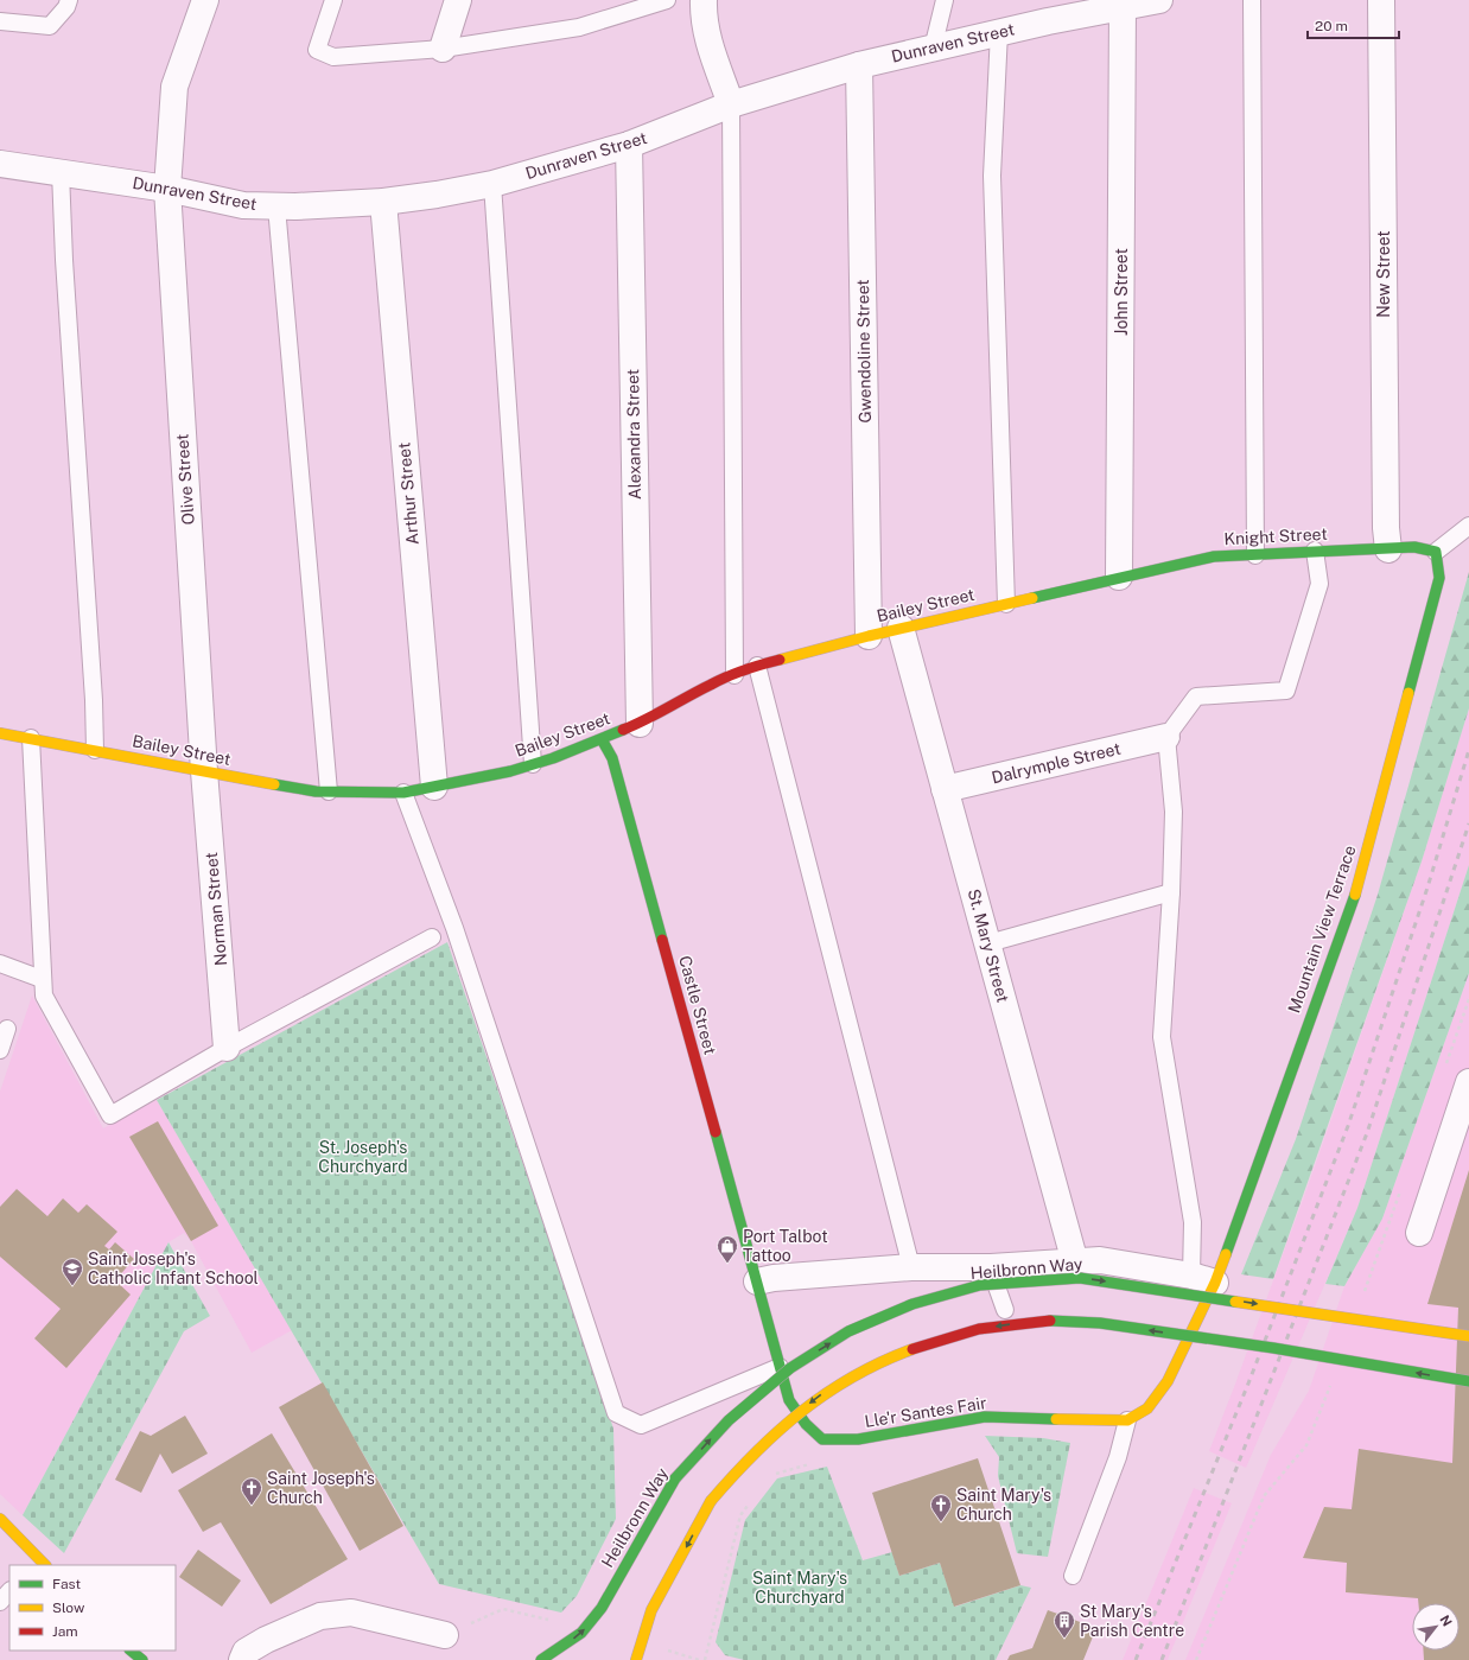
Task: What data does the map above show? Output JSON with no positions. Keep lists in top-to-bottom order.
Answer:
{
  "streets": {
    "street": [
      "Dunraven Street",
      "New Street",
      "John Street",
      "Gwendoline Street",
      "Alexandra Street",
      "Olive Street",
      "Arthur Street",
      "Knight Street",
      "Bailey Street",
      "Dalrymple Street",
      "Norman Street",
      "Mountain View Terrace",
      "St. Mary Street",
      "Castle Street",
      "Heilbronn Way",
      "Lle'r Santes Fair"
    ]
  },
  "crossings": [
    ["Dunraven Street", "John Street"],
    ["Dunraven Street", "Gwendoline Street"],
    ["Dunraven Street", "Alexandra Street"],
    ["Dunraven Street", "Olive Street"],
    ["Dunraven Street", "Arthur Street"],
    ["New Street", "Knight Street"],
    ["John Street", "Knight Street"],
    ["John Street", "Bailey Street"],
    ["Gwendoline Street", "Bailey Street"],
    ["Alexandra Street", "Bailey Street"],
    ["Olive Street", "Bailey Street"],
    ["Olive Street", "Norman Street"],
    ["Arthur Street", "Bailey Street"],
    ["Knight Street", "Bailey Street"],
    ["Knight Street", "Mountain View Terrace"],
    ["Bailey Street", "Norman Street"],
    ["Bailey Street", "St. Mary Street"],
    ["Bailey Street", "Castle Street"],
    ["Dalrymple Street", "St. Mary Street"]
  ],
  "one_way": ["Heilbronn Way"],
  "parks": ["St. Joseph's Churchyard", "Saint Mary's Churchyard"],
  "places": {
    "shop": ["Port Talbot Tattoo"],
    "school or university": ["Saint Joseph's Catholic Infant School"],
    "church": ["Saint Joseph's Church", "Saint Mary's Church"],
    "building": ["St Mary's Parish Centre"]
  },
  "legend": ["Fast", "Slow", "Jam"],
  "scale_bar": "20 m",
  "north": "top right"
}
